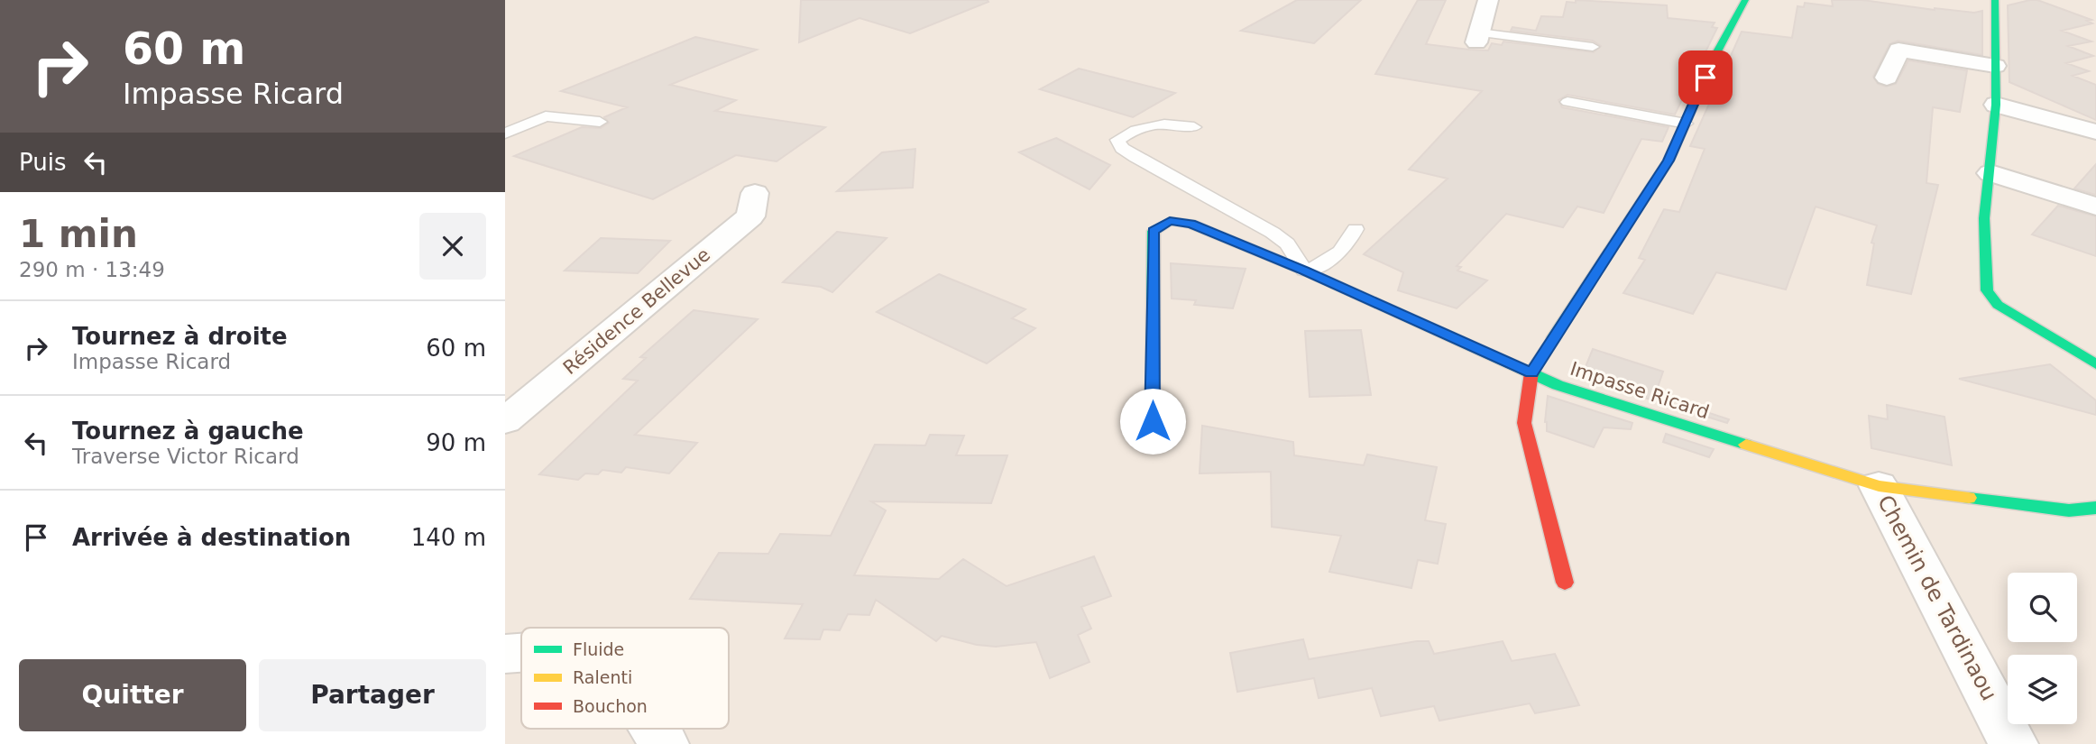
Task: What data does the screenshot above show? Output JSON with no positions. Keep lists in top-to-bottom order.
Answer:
{
  "streets": {
    "street": ["Résidence Bellevue", "Impasse Ricard", "Chemin de Tardinaou"]
  },
  "crossings": [
    ["Impasse Ricard", "Chemin de Tardinaou"]
  ],
  "legend": ["Fluide", "Ralenti", "Bouchon"],
  "page": {
    "turn": ["60 m", "Impasse Ricard"],
    "then": "Puis",
    "heading": ["1 min", "290 m · 13:49"],
    "list": [
      {
        "name": "Tournez à droite",
        "note": "Impasse Ricard",
        "value": "60 m"
      },
      {
        "name": "Tournez à gauche",
        "note": "Traverse Victor Ricard",
        "value": "90 m"
      },
      {
        "name": "Arrivée à destination",
        "value": "140 m"
      }
    ],
    "buttons": ["Quitter", "Partager"]
  }
}
